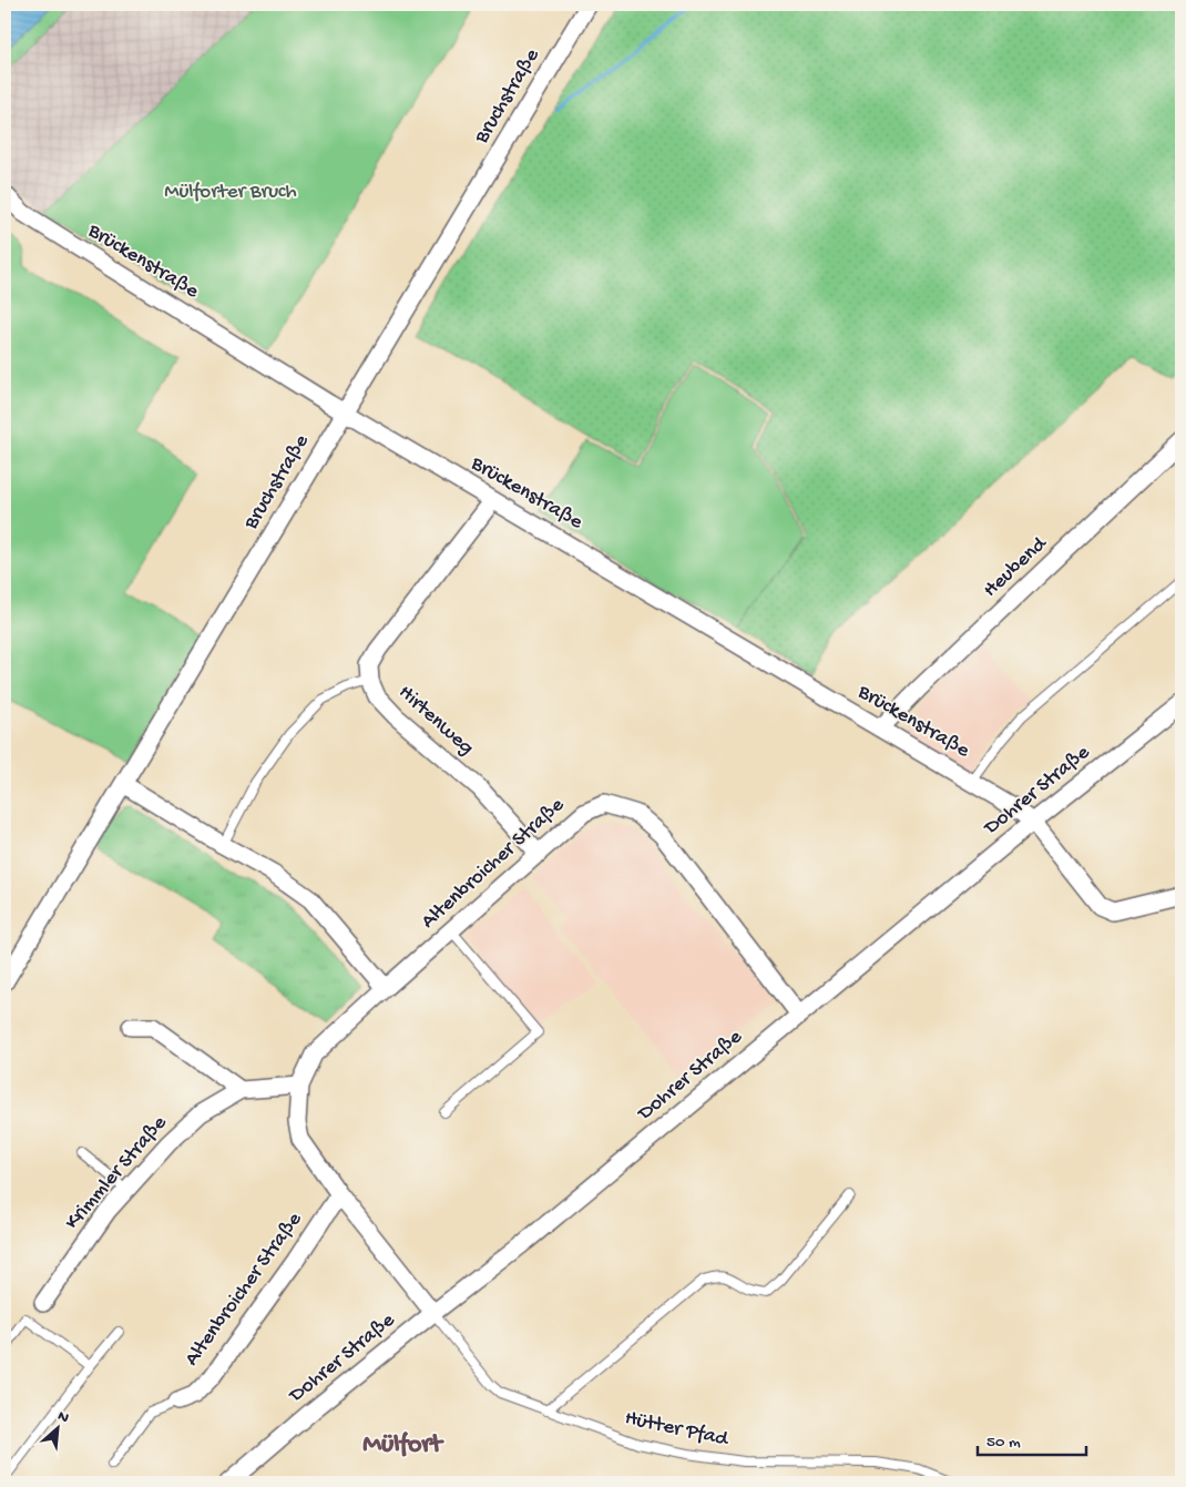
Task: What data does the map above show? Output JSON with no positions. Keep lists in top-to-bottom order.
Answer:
{
  "streets": {
    "street": [
      "Bruchstraße",
      "Brückenstraße",
      "Heubend",
      "Hirtenweg",
      "Dohrer Straße",
      "Altenbroicher Straße",
      "Krimmler Straße"
    ],
    "lane": ["Hütter Pfad"]
  },
  "crossings": [
    ["Bruchstraße", "Brückenstraße"],
    ["Brückenstraße", "Heubend"],
    ["Brückenstraße", "Hirtenweg"],
    ["Brückenstraße", "Dohrer Straße"],
    ["Hirtenweg", "Altenbroicher Straße"],
    ["Dohrer Straße", "Altenbroicher Straße"],
    ["Dohrer Straße", "Hütter Pfad"],
    ["Altenbroicher Straße", "Krimmler Straße"],
    ["Altenbroicher Straße", "Hütter Pfad"]
  ],
  "districts": ["Mülfort"],
  "parks": ["Mülforter Bruch"],
  "scale_bar": "50 m",
  "north": "top right"
}
